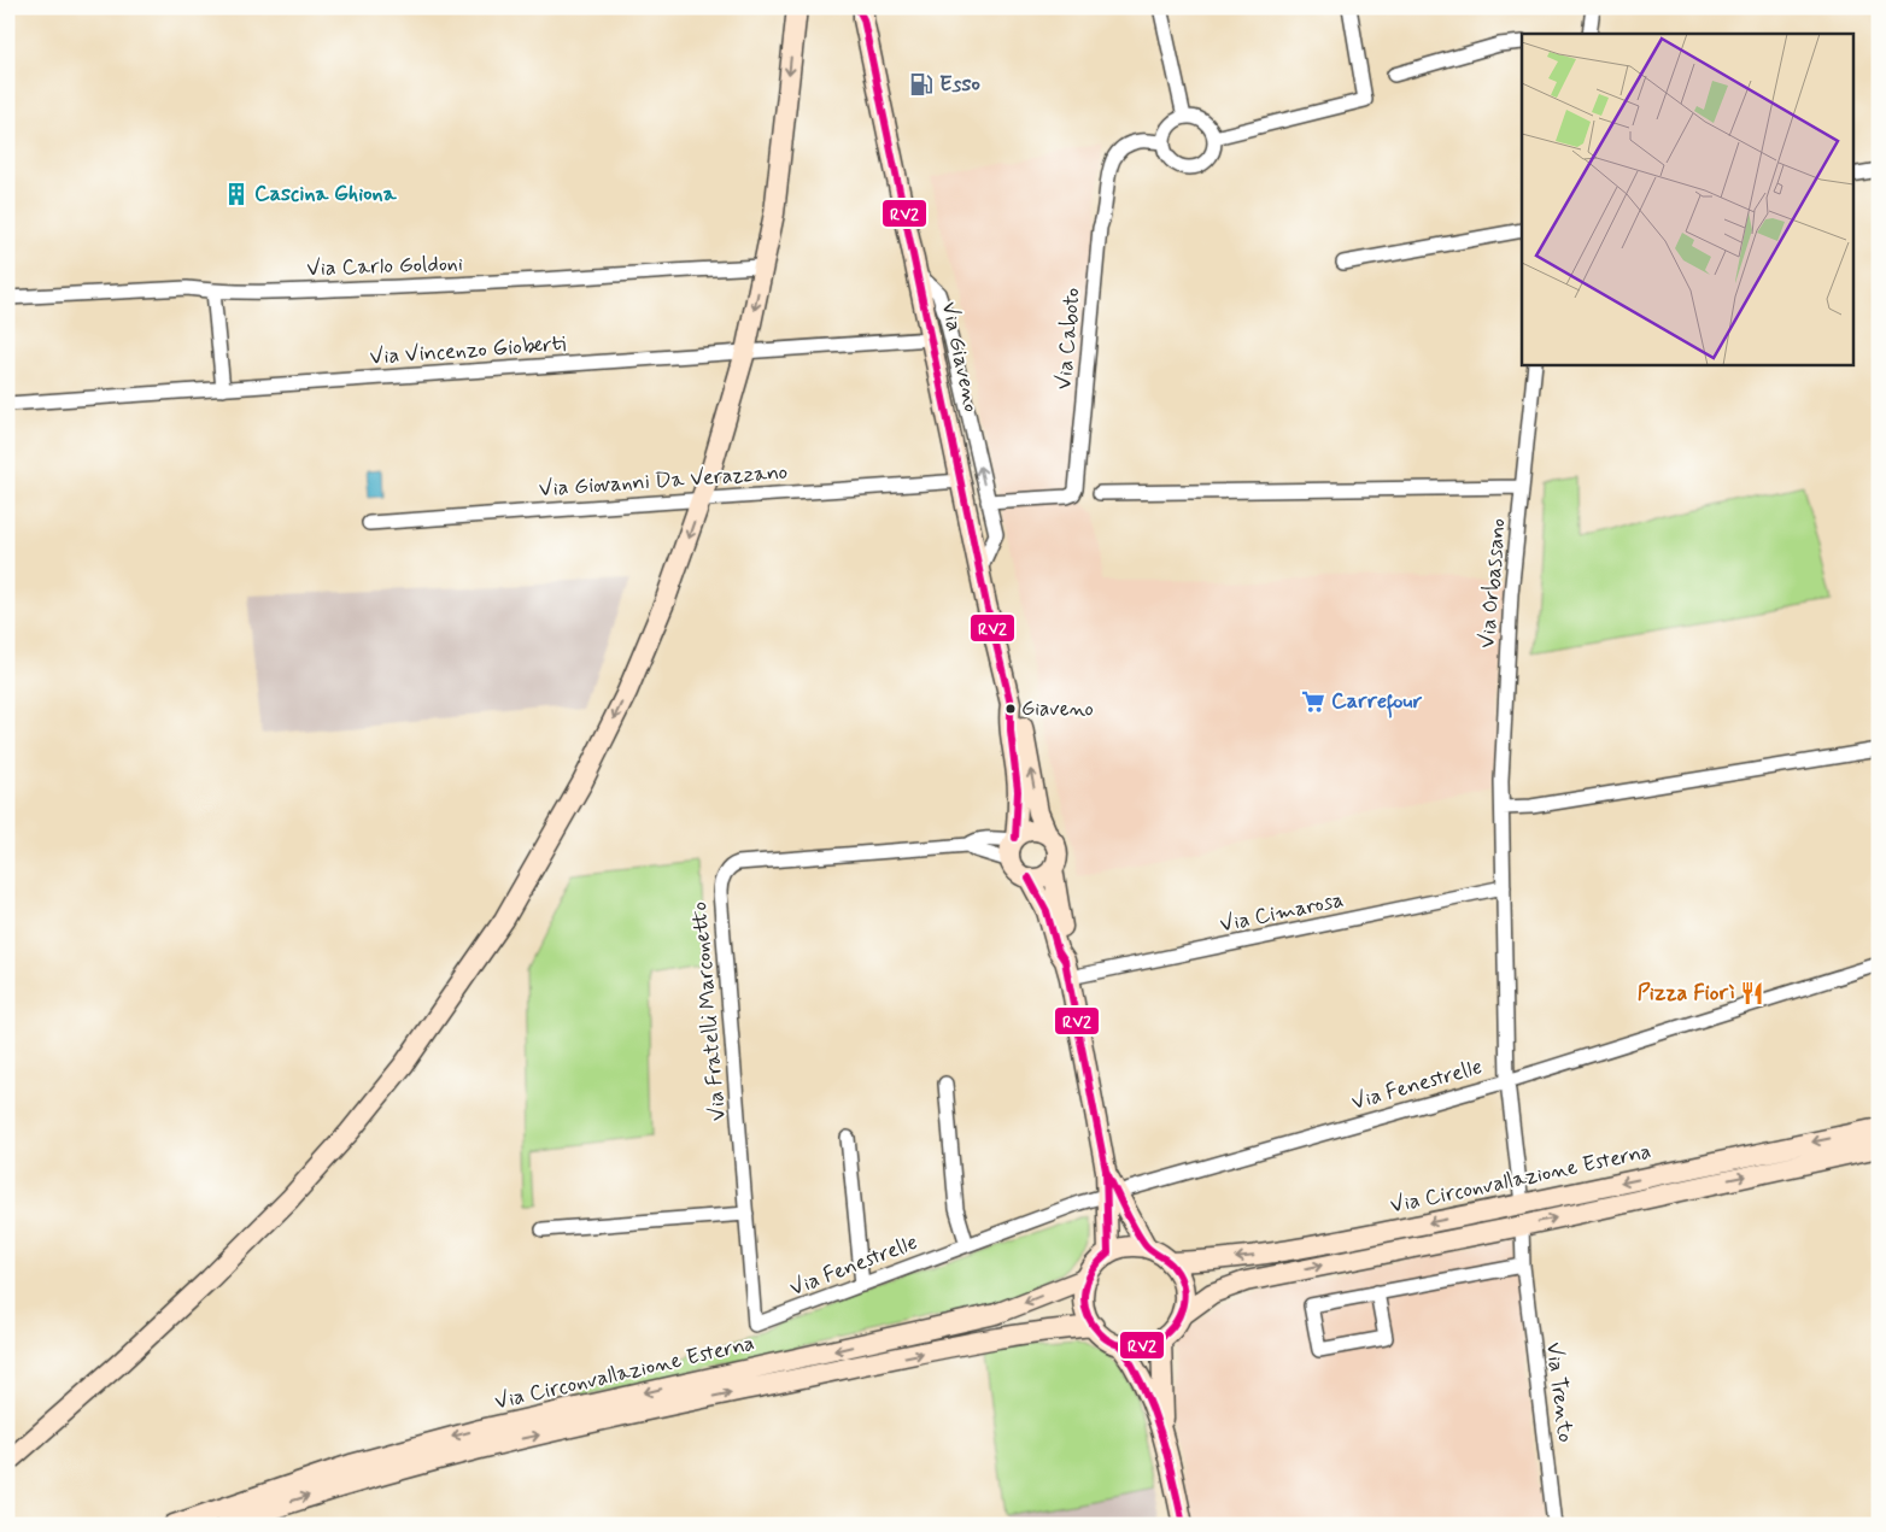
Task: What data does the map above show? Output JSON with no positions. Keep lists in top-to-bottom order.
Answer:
{
  "streets": {
    "main road": ["Via Giaveno", "Via Circonvallazione Esterna"],
    "street": [
      "Via Carlo Goldoni",
      "Via Caboto",
      "Via Vincenzo Gioberti",
      "Via Giovanni Da Verazzano",
      "Via Orbassano",
      "Via Cimarosa",
      "Via Fratelli Marconetto",
      "Via Fenestrelle",
      "Via Trento"
    ]
  },
  "crossings": [
    ["Via Vincenzo Gioberti", "Via Giaveno"],
    ["Via Giaveno", "Via Giovanni Da Verazzano"],
    ["Via Giaveno", "Via Fratelli Marconetto"],
    ["Via Orbassano", "Via Cimarosa"],
    ["Via Orbassano", "Via Fenestrelle"],
    ["Via Orbassano", "Via Circonvallazione Esterna"],
    ["Via Fratelli Marconetto", "Via Fenestrelle"],
    ["Via Circonvallazione Esterna", "Via Trento"]
  ],
  "places": {
    "fuel station": ["Esso"],
    "building": ["Cascina Ghiona"],
    "supermarket": ["Carrefour"],
    "other": ["Giaveno"],
    "restaurant": ["Pizza Fiorì"]
  },
  "lines": ["transit line RV2"]
}
